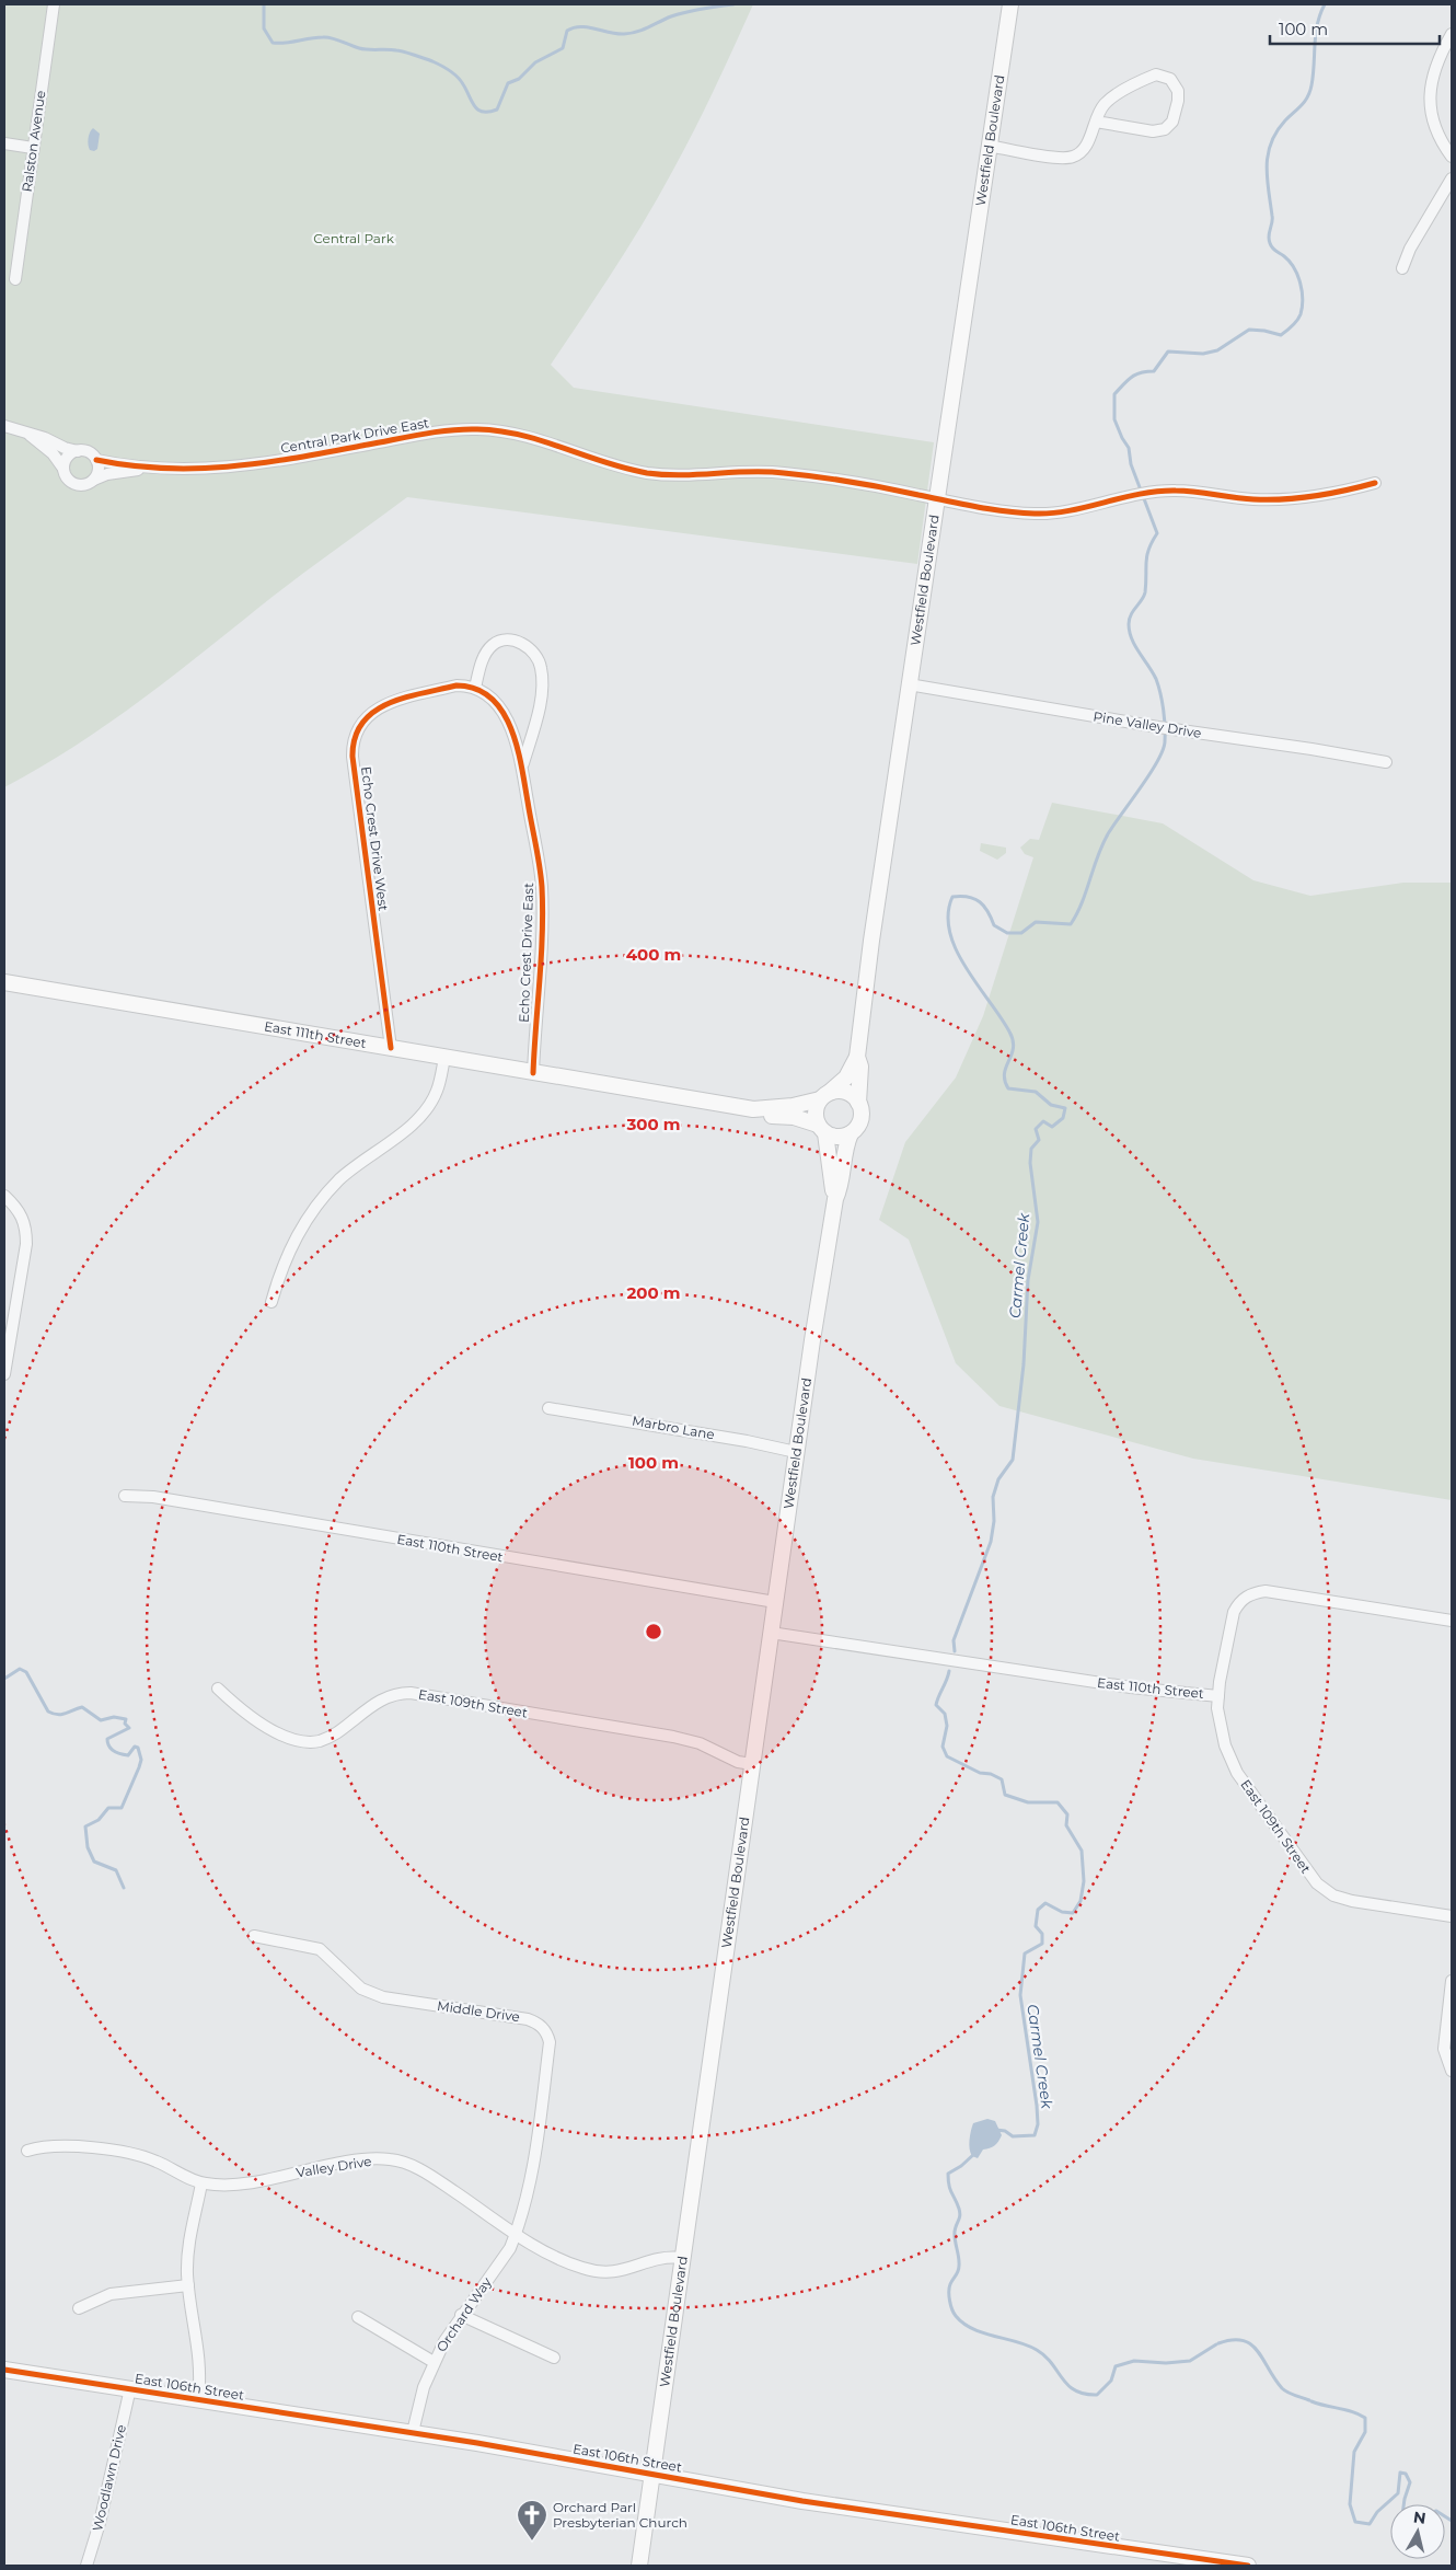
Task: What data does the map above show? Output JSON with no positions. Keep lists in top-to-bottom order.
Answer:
{
  "streets": {
    "main road": ["Westfield Boulevard", "East 111th Street", "East 106th Street"],
    "street": [
      "Ralston Avenue",
      "Central Park Drive East",
      "Pine Valley Drive",
      "Echo Crest Drive West",
      "Echo Crest Drive East",
      "Marbro Lane",
      "East 110th Street",
      "East 109th Street",
      "Middle Drive",
      "Valley Drive",
      "Orchard Way",
      "Woodlawn Drive"
    ]
  },
  "crossings": [
    ["Westfield Boulevard", "Central Park Drive East"],
    ["Westfield Boulevard", "Pine Valley Drive"],
    ["Westfield Boulevard", "East 111th Street"],
    ["Westfield Boulevard", "Marbro Lane"],
    ["Westfield Boulevard", "East 110th Street"],
    ["Westfield Boulevard", "East 109th Street"],
    ["Westfield Boulevard", "Valley Drive"],
    ["Westfield Boulevard", "East 106th Street"],
    ["Echo Crest Drive West", "Echo Crest Drive East"],
    ["Echo Crest Drive West", "East 111th Street"],
    ["Echo Crest Drive East", "East 111th Street"],
    ["East 110th Street", "East 109th Street"],
    ["Middle Drive", "Valley Drive"],
    ["Middle Drive", "Orchard Way"],
    ["Valley Drive", "Orchard Way"],
    ["Orchard Way", "East 106th Street"],
    ["East 106th Street", "Woodlawn Drive"]
  ],
  "water": ["Carmel Creek"],
  "parks": ["Central Park"],
  "places": {
    "church": ["Orchard Parl Presbyterian Church"]
  },
  "scale_bar": "100 m",
  "north": "top",
  "rings": [
    "400 m",
    "300 m",
    "200 m",
    "100 m"
  ]
}
